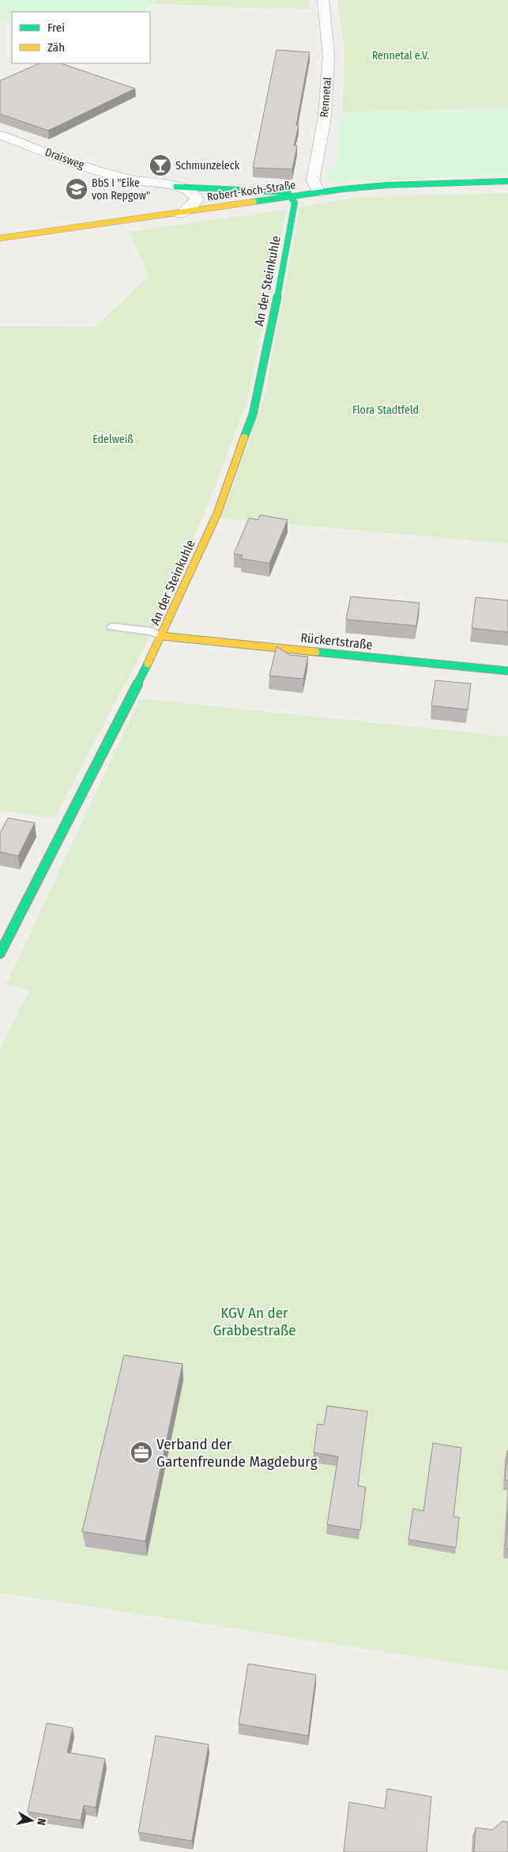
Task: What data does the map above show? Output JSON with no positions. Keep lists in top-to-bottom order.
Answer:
{
  "streets": {
    "street": [
      "Rennetal",
      "Draisweg",
      "Robert-Koch-Straße",
      "An der Steinkuhle",
      "Rückertstraße"
    ]
  },
  "crossings": [
    ["Rennetal", "Robert-Koch-Straße"],
    ["Draisweg", "Robert-Koch-Straße"],
    ["Draisweg", "An der Steinkuhle"],
    ["Robert-Koch-Straße", "An der Steinkuhle"],
    ["An der Steinkuhle", "Rückertstraße"]
  ],
  "parks": [
    "Rennetal e.V.",
    "Flora Stadtfeld",
    "Edelweiß",
    "KGV An der Grabbestraße"
  ],
  "places": {
    "bar": ["Schmunzeleck"],
    "school or university": ["BbS I \"Eike von Repgow\""],
    "office": ["Verband der Gartenfreunde Magdeburg"]
  },
  "legend": ["Frei", "Zäh"],
  "north": "right"
}
